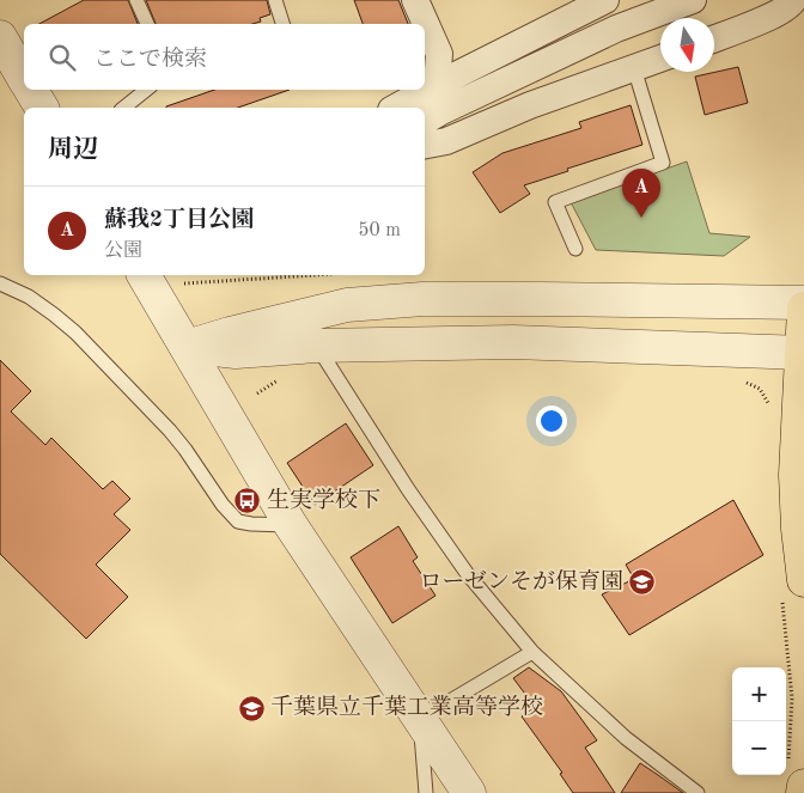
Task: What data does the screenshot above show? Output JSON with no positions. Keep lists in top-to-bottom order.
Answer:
{
  "places": {
    "bus stop": ["生実学校下"],
    "school or university": ["ローゼンそが保育園", "千葉県立千葉工業高等学校"]
  },
  "north": "bottom",
  "page": {
    "search": "ここで検索",
    "heading": "周辺",
    "pins": "A",
    "list": [
      {
        "mark": "A",
        "name": "蘇我2丁目公園",
        "note": "公園",
        "value": "50 m"
      }
    ],
    "map_buttons": ["+", "−"]
  }
}
